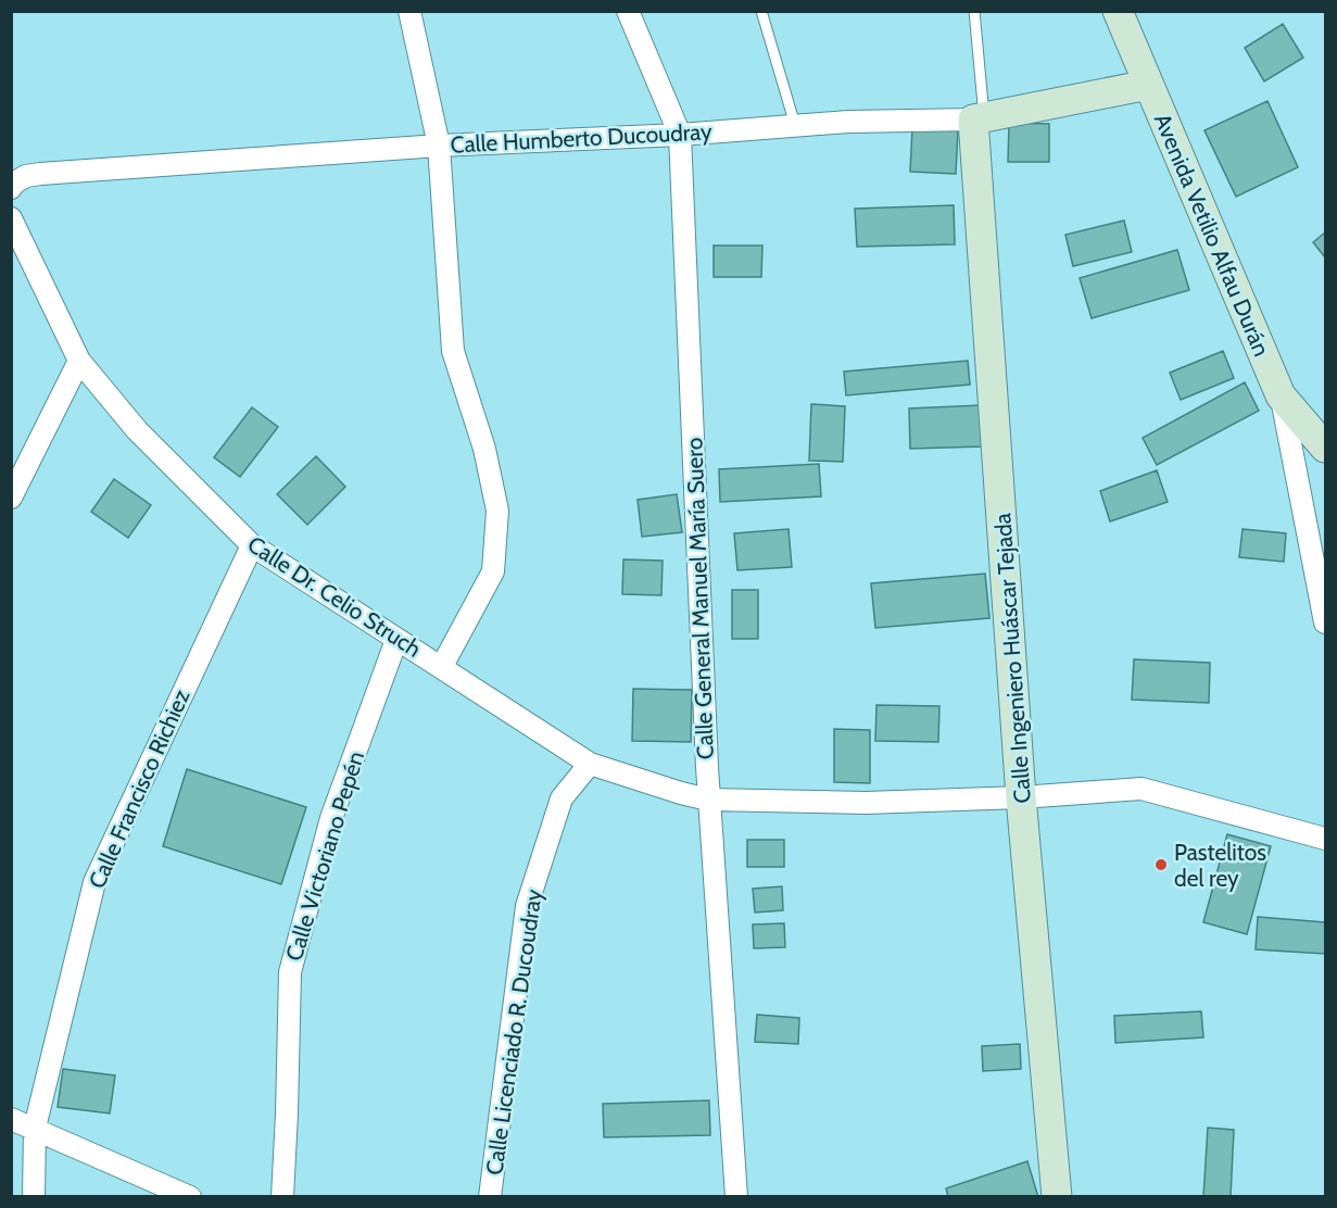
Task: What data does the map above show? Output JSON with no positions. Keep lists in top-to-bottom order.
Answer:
{
  "streets": {
    "main road": ["Calle Humberto Ducoudray", "Avenida Vetilio Alfau Durán", "Calle Ingeniero Huáscar Tejada"],
    "street": [
      "Calle Dr. Celio Struch",
      "Calle General Manuel María Suero",
      "Calle Francisco Richiez",
      "Calle Victoriano Pepén",
      "Calle Licenciado R. Ducoudray"
    ]
  },
  "crossings": [
    ["Calle Humberto Ducoudray", "Avenida Vetilio Alfau Durán"],
    ["Calle Humberto Ducoudray", "Calle General Manuel María Suero"],
    ["Calle Humberto Ducoudray", "Calle Ingeniero Huáscar Tejada"],
    ["Calle Dr. Celio Struch", "Calle General Manuel María Suero"],
    ["Calle Dr. Celio Struch", "Calle Ingeniero Huáscar Tejada"],
    ["Calle Dr. Celio Struch", "Calle Francisco Richiez"],
    ["Calle Dr. Celio Struch", "Calle Victoriano Pepén"],
    ["Calle Dr. Celio Struch", "Calle Licenciado R. Ducoudray"]
  ],
  "places": ["Pastelitos del rey"]
}
